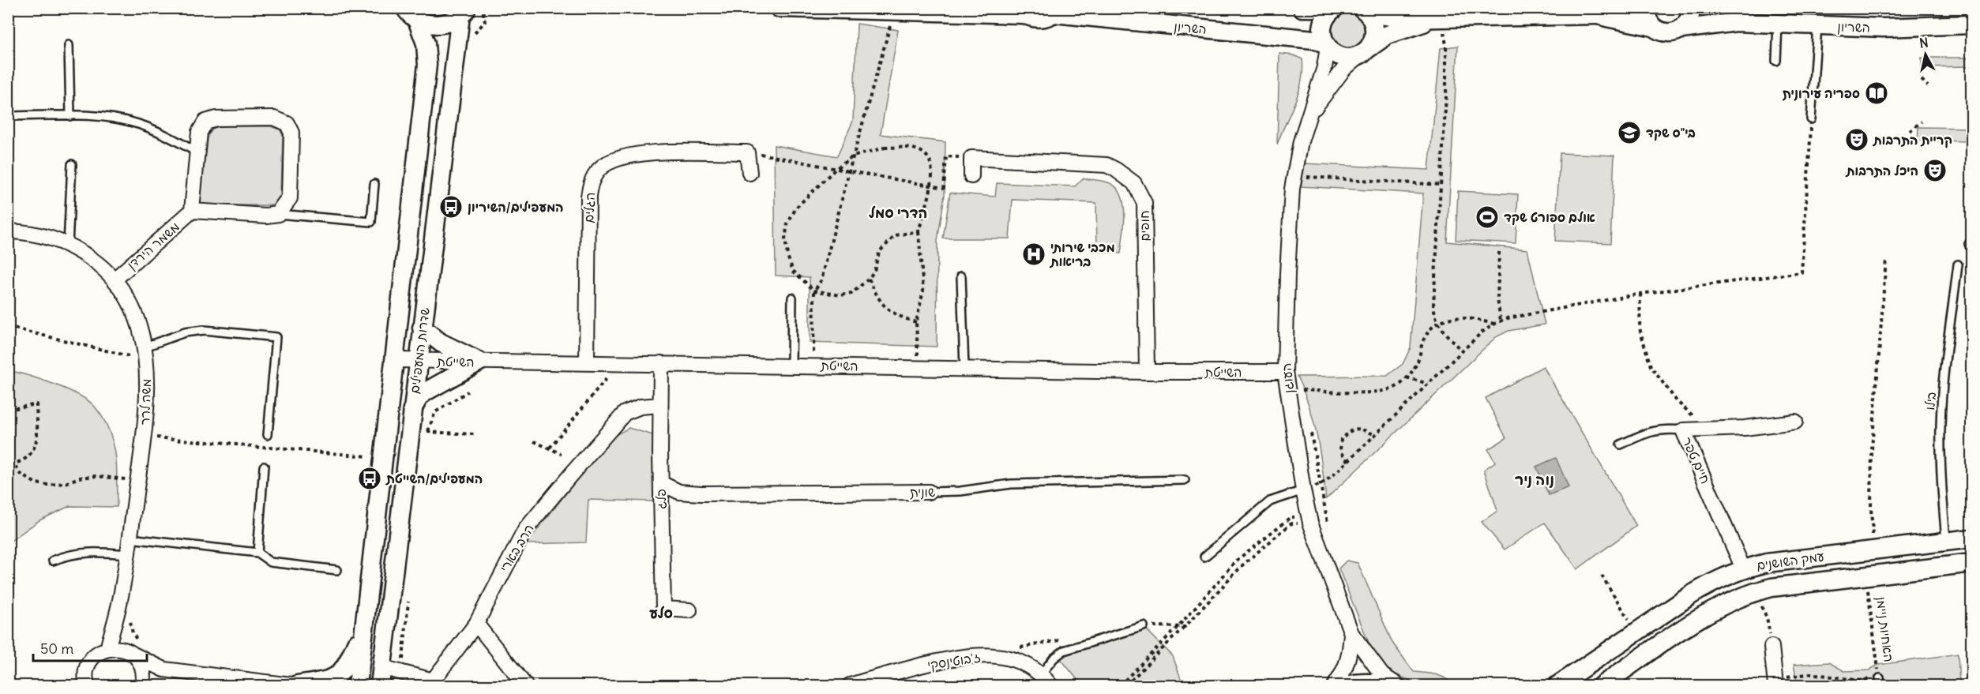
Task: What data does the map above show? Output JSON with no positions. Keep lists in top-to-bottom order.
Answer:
{
  "streets": {
    "street": [
      "השריון",
      "הגלים",
      "חופים",
      "משמר הירדן",
      "שדרות המעפילים",
      "השייטת",
      "העוגן",
      "משה לרר",
      "חיים טפר",
      "שונית",
      "פלג",
      "הרב בארי",
      "עמק השושנים",
      "ז'בוטינסקי"
    ],
    "lane": ["בילו"],
    "path": ["האחיות ניימן"]
  },
  "crossings": [
    ["השריון", "העוגן"],
    ["הגלים", "השייטת"],
    ["חופים", "השייטת"],
    ["משמר הירדן", "משה לרר"],
    ["שדרות המעפילים", "השייטת"],
    ["שדרות המעפילים", "הרב בארי"],
    ["השייטת", "העוגן"],
    ["השייטת", "פלג"],
    ["בילו", "עמק השושנים"],
    ["חיים טפר", "עמק השושנים"],
    ["שונית", "פלג"],
    ["פלג", "הרב בארי"],
    ["עמק השושנים", "האחיות ניימן"]
  ],
  "districts": ["הדרי סמל", "נוה ניר", "סלע"],
  "places": {
    "library": ["ספריה עירונית"],
    "school or university": ["בי\"ס שקד"],
    "theatre": ["קריית התרבות", "היכל התרבות"],
    "bus stop": ["המעפילים/השיריון", "המעפילים/השייטת"],
    "sports": ["אולם ספורט שקד"],
    "hospital": ["מכבי שירותי בריאות"]
  },
  "scale_bar": "50 m",
  "north": "top"
}
